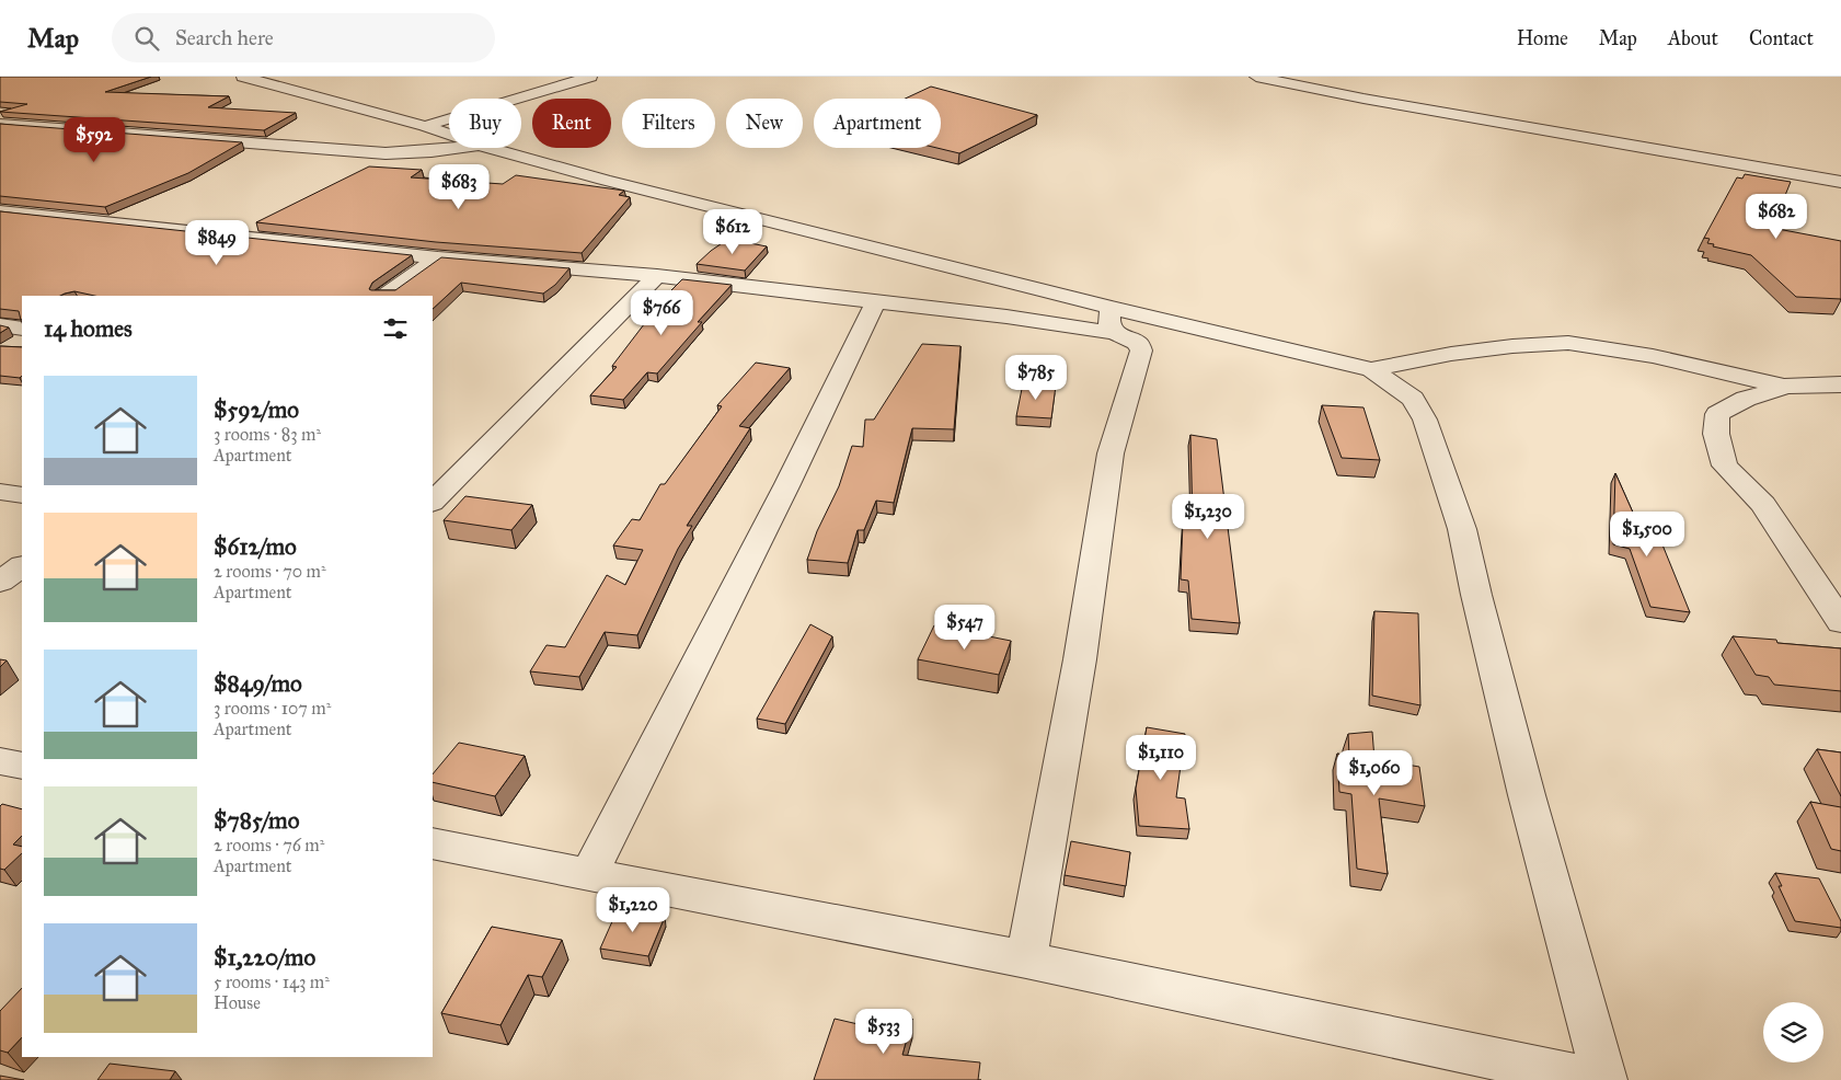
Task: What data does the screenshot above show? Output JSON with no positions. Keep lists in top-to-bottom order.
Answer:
{
  "page": {
    "header": "Map",
    "search": "Search here",
    "nav": [
      "Home",
      "Map",
      "About",
      "Contact"
    ],
    "chip": [
      "Buy",
      "Rent",
      "Filters",
      "New",
      "Apartment"
    ],
    "price": [
      "$592",
      "$683",
      "$682",
      "$612",
      "$849",
      "$766",
      "$785",
      "$1,230",
      "$1,500",
      "$547",
      "$1,110",
      "$1,060",
      "$1,220",
      "$533"
    ],
    "heading": "14 homes",
    "list": [
      {
        "name": "$592/mo",
        "note": "3 rooms · 83 m² · Apartment"
      },
      {
        "name": "$612/mo",
        "note": "2 rooms · 70 m² · Apartment"
      },
      {
        "name": "$849/mo",
        "note": "3 rooms · 107 m² · Apartment"
      },
      {
        "name": "$785/mo",
        "note": "2 rooms · 76 m² · Apartment"
      },
      {
        "name": "$1,220/mo",
        "note": "5 rooms · 143 m² · House"
      }
    ]
  }
}
